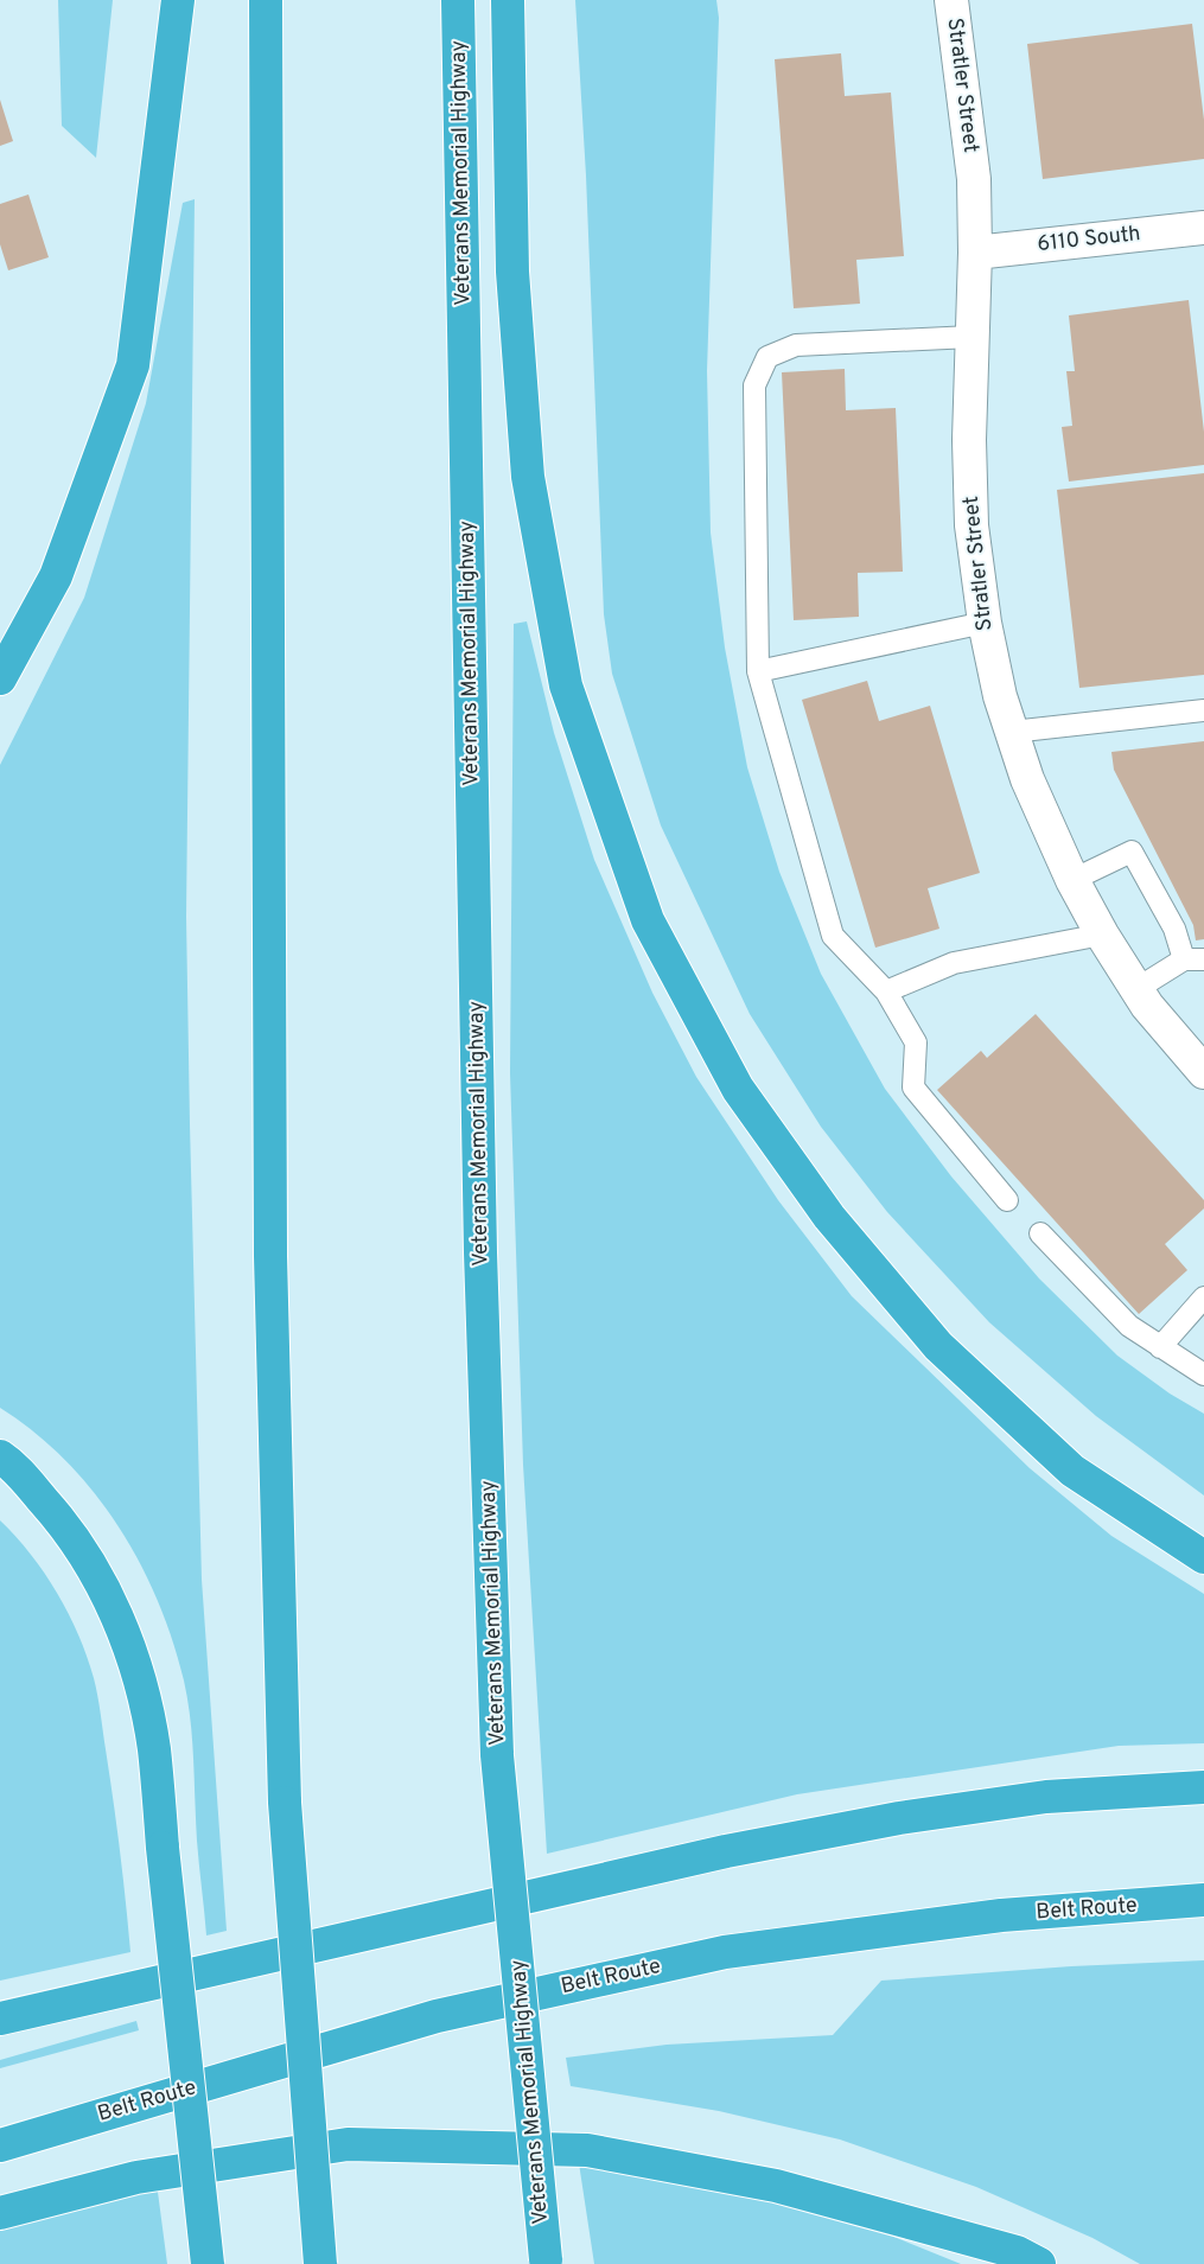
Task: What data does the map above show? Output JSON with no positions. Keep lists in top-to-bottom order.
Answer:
{
  "streets": {
    "highway": ["Veterans Memorial Highway", "Belt Route"],
    "street": ["Stratler Street", "6110 South"]
  },
  "crossings": [
    ["Stratler Street", "6110 South"]
  ]
}
